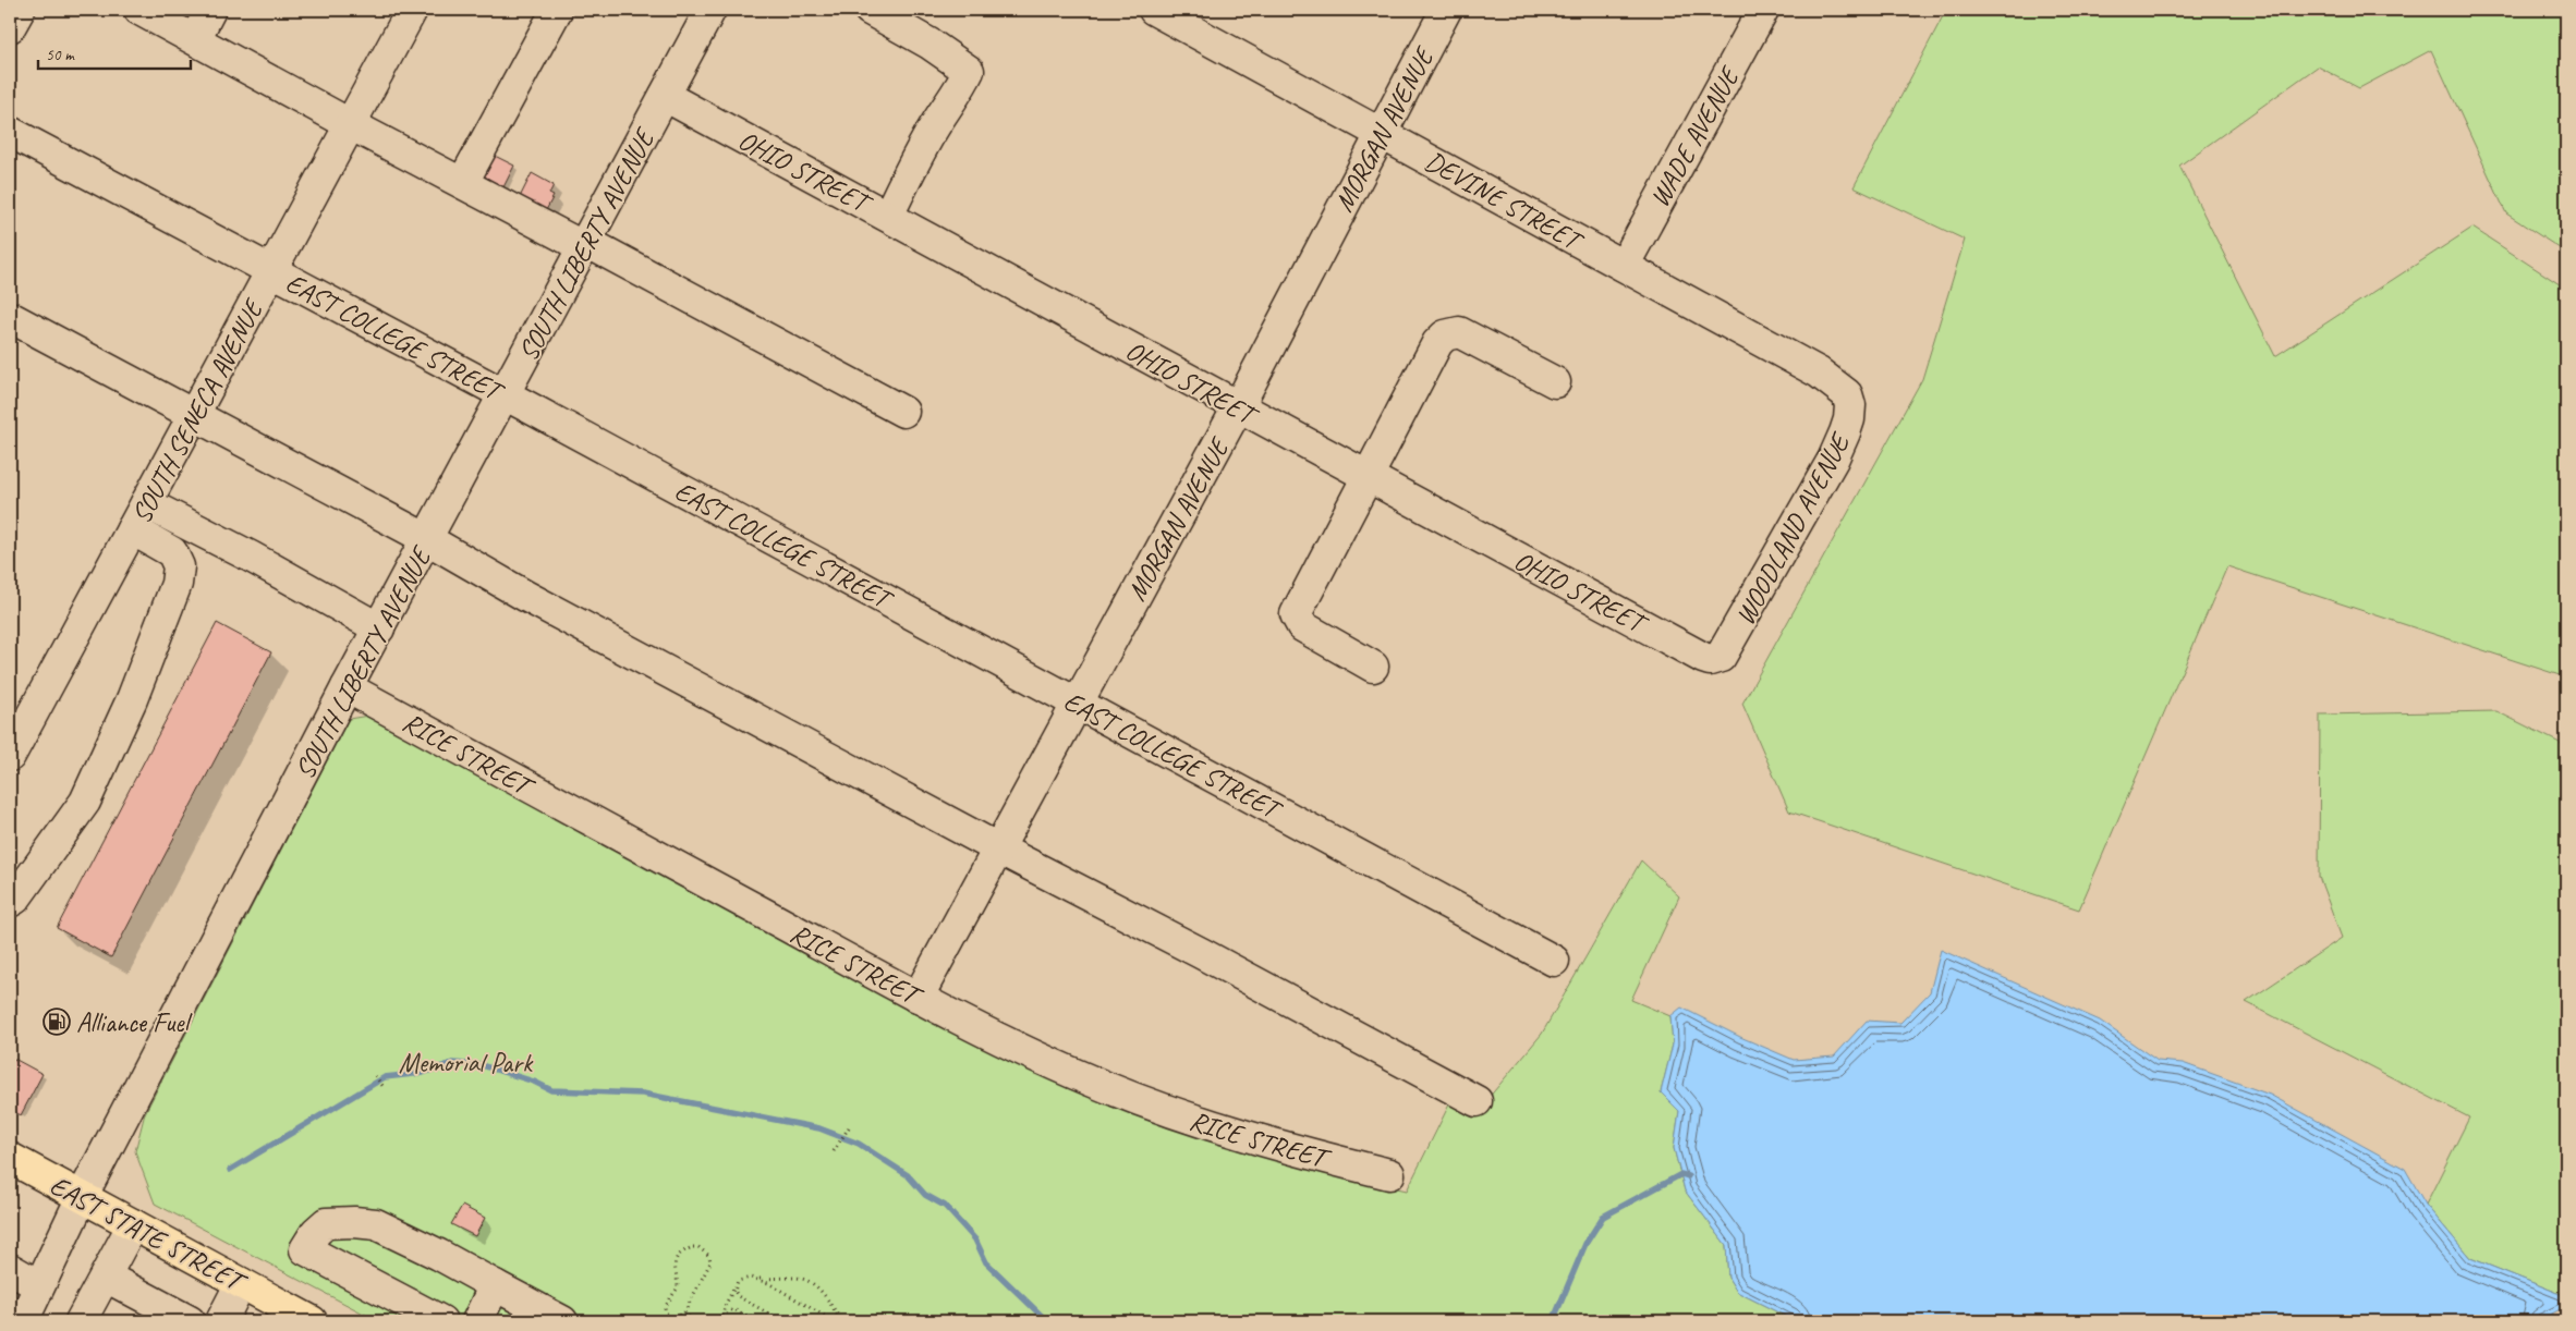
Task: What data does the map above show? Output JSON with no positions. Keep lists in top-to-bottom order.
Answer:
{
  "streets": {
    "highway": ["EAST STATE STREET"],
    "street": [
      "MORGAN AVENUE",
      "WADE AVENUE",
      "OHIO STREET",
      "DEVINE STREET",
      "SOUTH LIBERTY AVENUE",
      "EAST COLLEGE STREET",
      "SOUTH SENECA AVENUE",
      "WOODLAND AVENUE",
      "RICE STREET"
    ]
  },
  "crossings": [
    ["MORGAN AVENUE", "OHIO STREET"],
    ["MORGAN AVENUE", "DEVINE STREET"],
    ["MORGAN AVENUE", "EAST COLLEGE STREET"],
    ["MORGAN AVENUE", "RICE STREET"],
    ["WADE AVENUE", "DEVINE STREET"],
    ["OHIO STREET", "SOUTH LIBERTY AVENUE"],
    ["OHIO STREET", "WOODLAND AVENUE"],
    ["DEVINE STREET", "WOODLAND AVENUE"],
    ["SOUTH LIBERTY AVENUE", "EAST COLLEGE STREET"],
    ["SOUTH LIBERTY AVENUE", "RICE STREET"],
    ["SOUTH LIBERTY AVENUE", "EAST STATE STREET"],
    ["EAST COLLEGE STREET", "SOUTH SENECA AVENUE"]
  ],
  "parks": ["Memorial Park"],
  "places": {
    "fuel station": ["Alliance Fuel"]
  },
  "scale_bar": "50 m"
}
